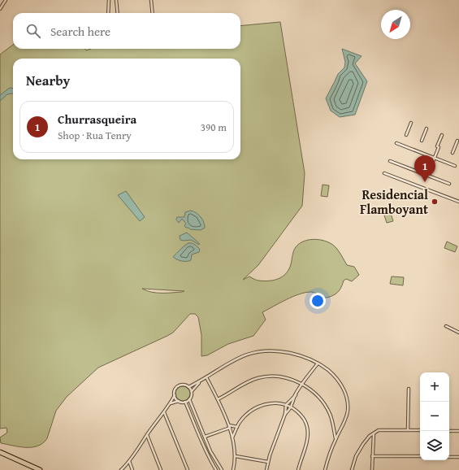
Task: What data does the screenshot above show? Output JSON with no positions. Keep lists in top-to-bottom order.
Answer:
{
  "places": ["Residencial Flamboyant"],
  "north": "bottom left",
  "page": {
    "search": "Search here",
    "heading": "Nearby",
    "list": [
      {
        "mark": "1",
        "name": "Churrasqueira",
        "note": "Shop · Rua Tenry",
        "value": "390 m"
      }
    ],
    "pins": "1",
    "map_buttons": ["+", "−"]
  }
}
